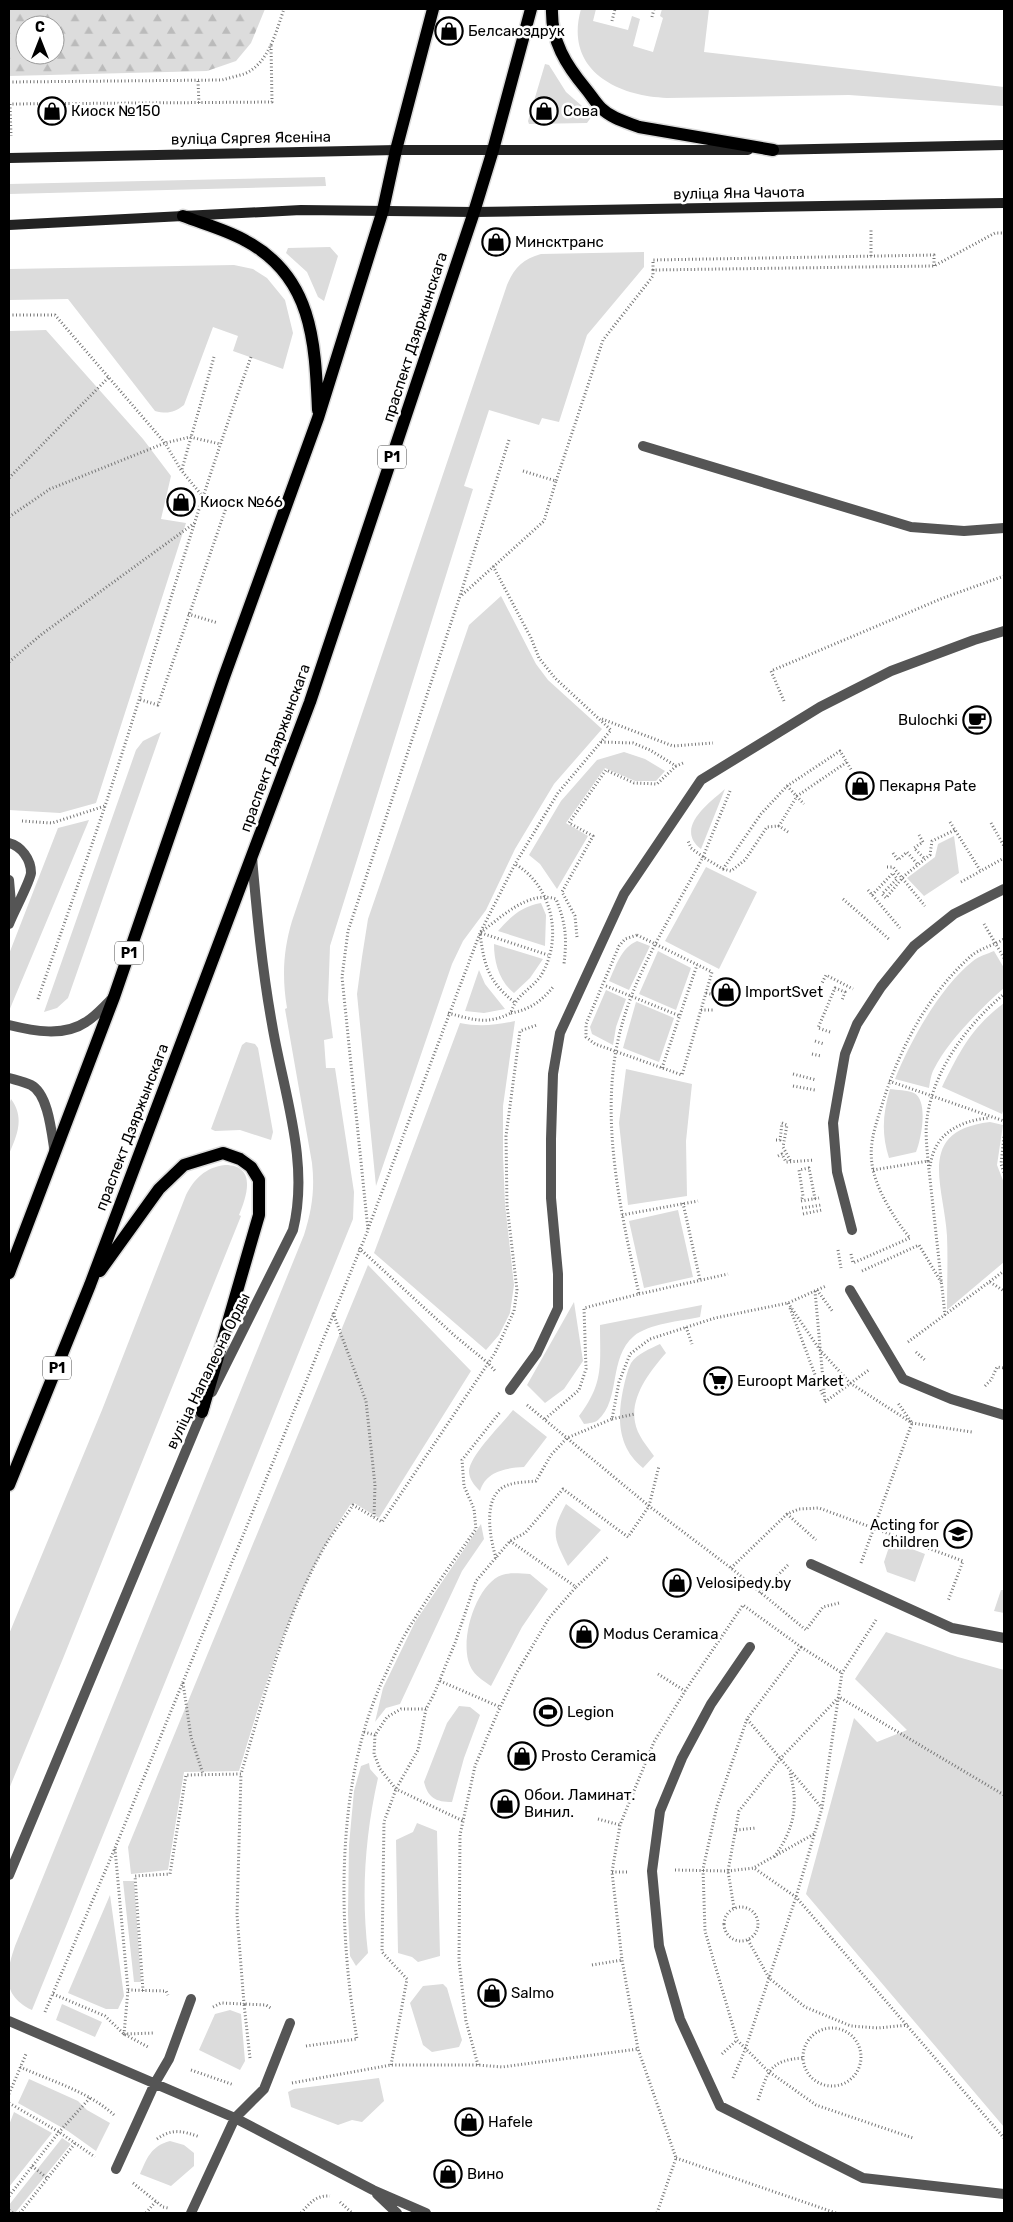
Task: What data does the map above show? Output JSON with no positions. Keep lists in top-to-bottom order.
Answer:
{
  "streets": {
    "main road": [
      "вуліца Сяргея Ясеніна",
      "вуліца Яна Чачота",
      "праспект Дзяржынскага",
      "Р1"
    ],
    "street": ["вуліца Напалеона Орды"]
  },
  "crossings": [
    ["вуліца Сяргея Ясеніна", "праспект Дзяржынскага"],
    ["вуліца Сяргея Ясеніна", "Р1"],
    ["вуліца Яна Чачота", "праспект Дзяржынскага"],
    ["праспект Дзяржынскага", "вуліца Напалеона Орды"]
  ],
  "places": {
    "shop": [
      "Белсаюздрук",
      "Киоск №150",
      "Сова",
      "Минсктранс",
      "Киоск №66",
      "Пекарня Pate",
      "ImportSvet",
      "Velosipedy.by",
      "Modus Ceramica",
      "Prosto Ceramica",
      "Обои. Ламинат. Винил.",
      "Salmo",
      "Hafele",
      "Вино"
    ],
    "cafe": ["Bulochki"],
    "supermarket": ["Euroopt Market"],
    "school or university": ["Acting for children"],
    "sports": ["Legion"]
  },
  "north": "top"
}
